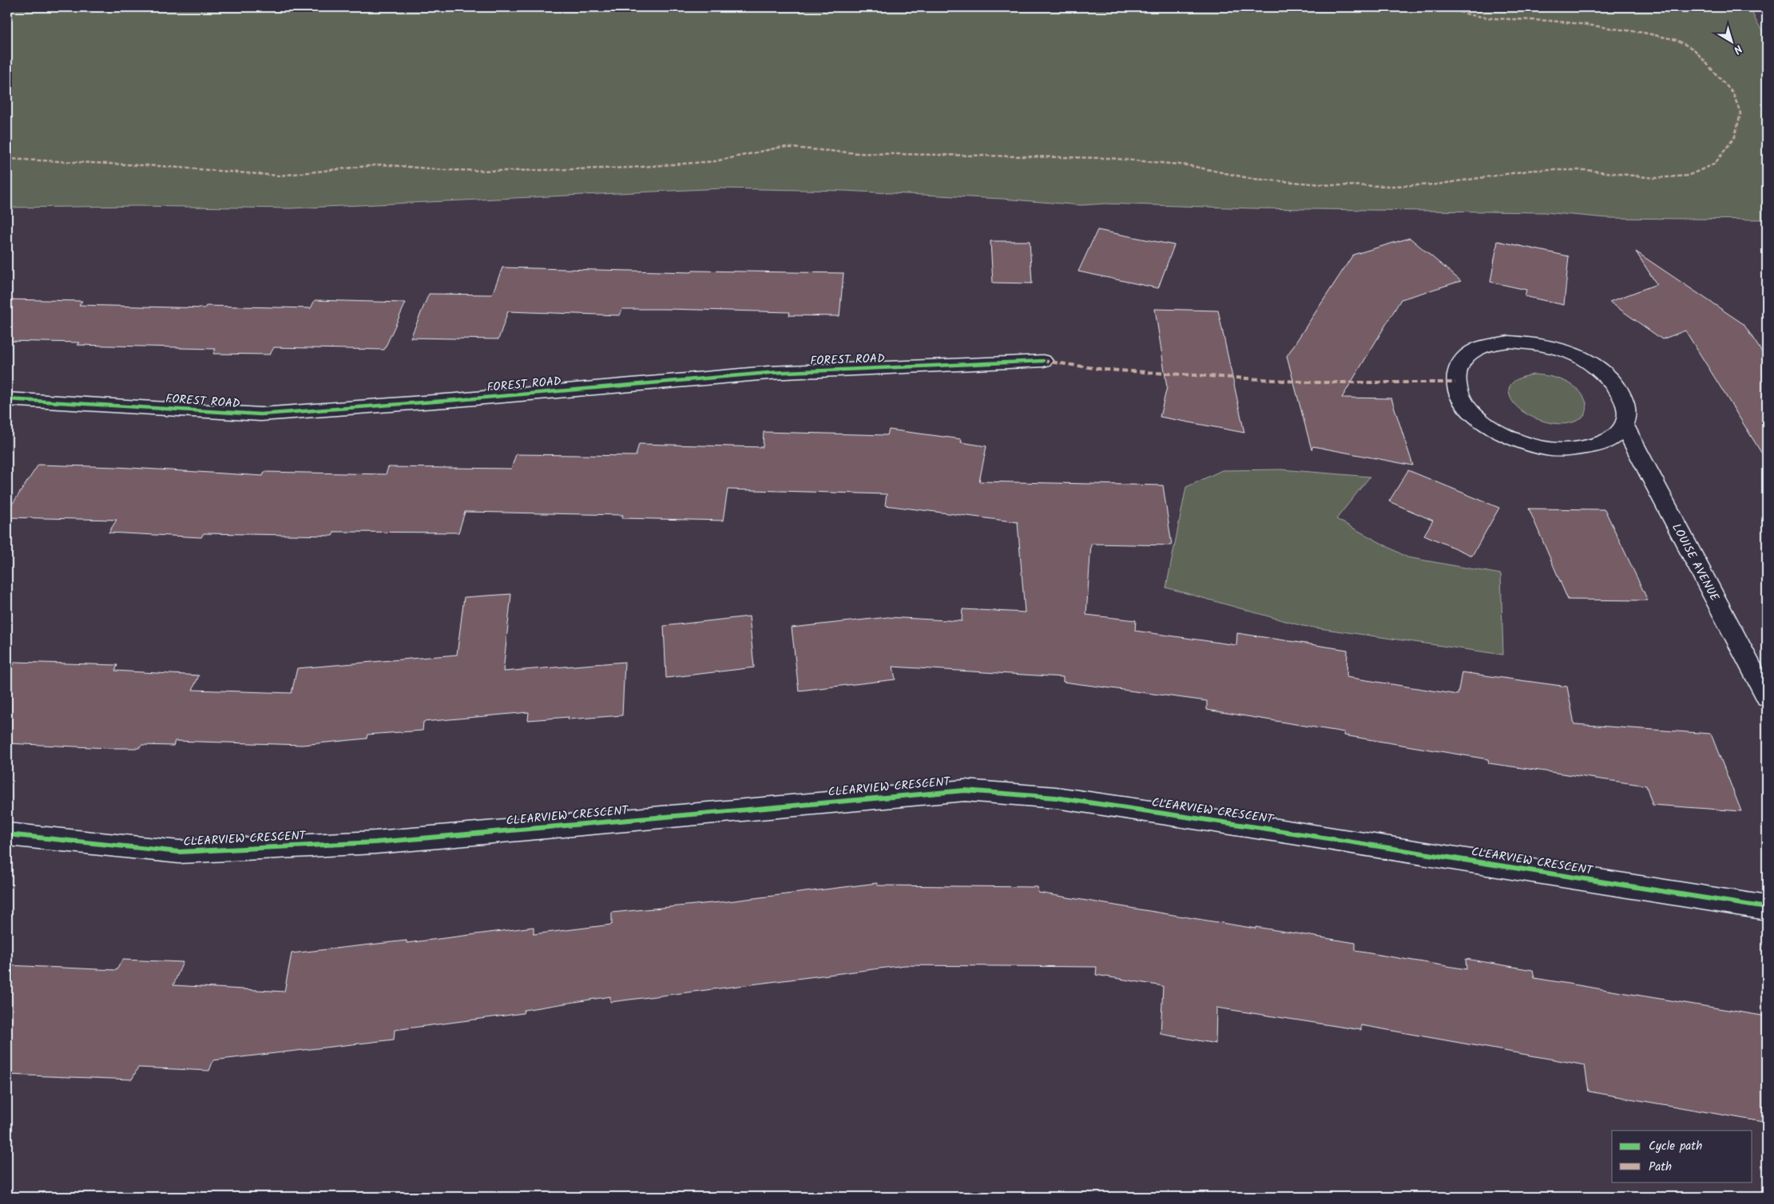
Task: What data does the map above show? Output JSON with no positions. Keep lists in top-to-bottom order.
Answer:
{
  "streets": {
    "street": ["FOREST ROAD", "LOUISE AVENUE", "CLEARVIEW CRESCENT"]
  },
  "legend": ["Cycle path", "Path"],
  "north": "bottom right"
}
